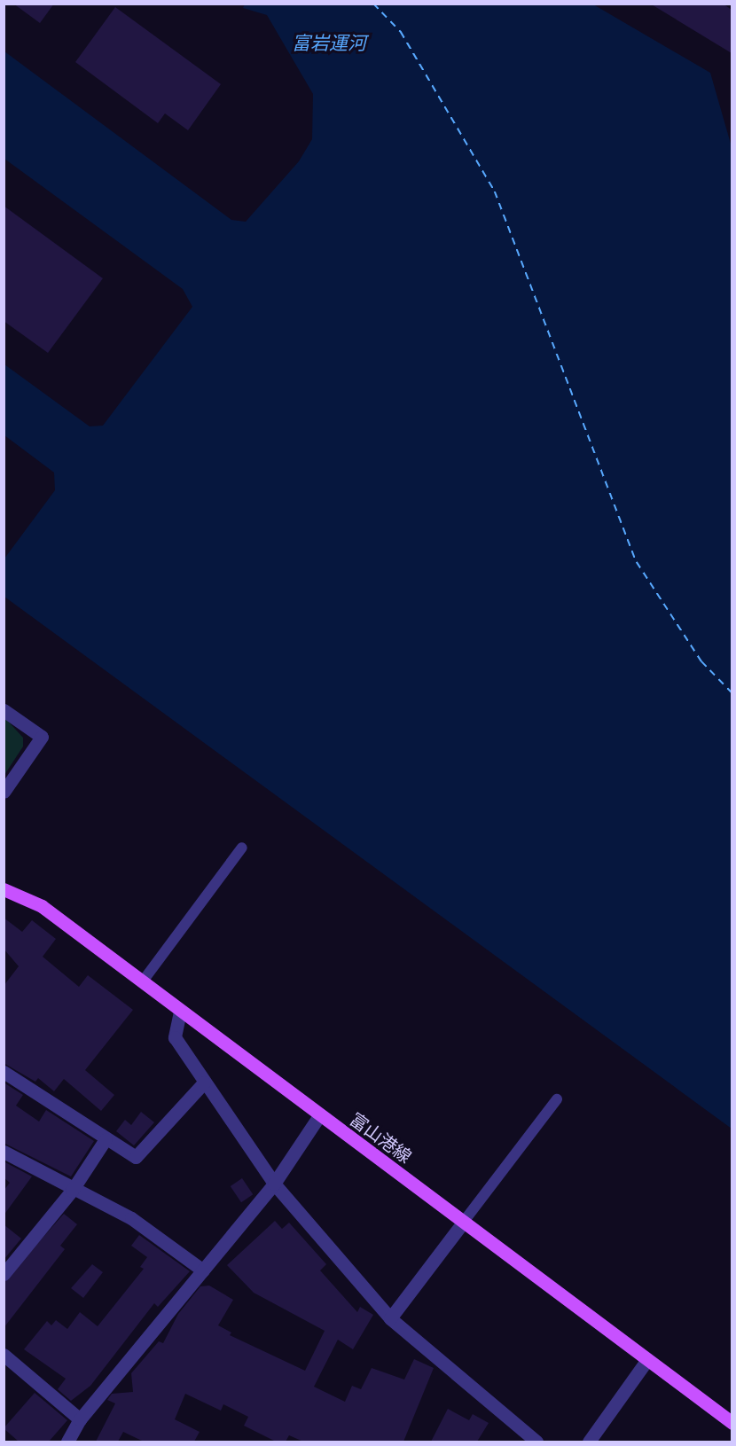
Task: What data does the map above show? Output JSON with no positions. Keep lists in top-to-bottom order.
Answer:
{
  "streets": {
    "main road": ["富山港線"]
  },
  "water": ["富岩運河"]
}
